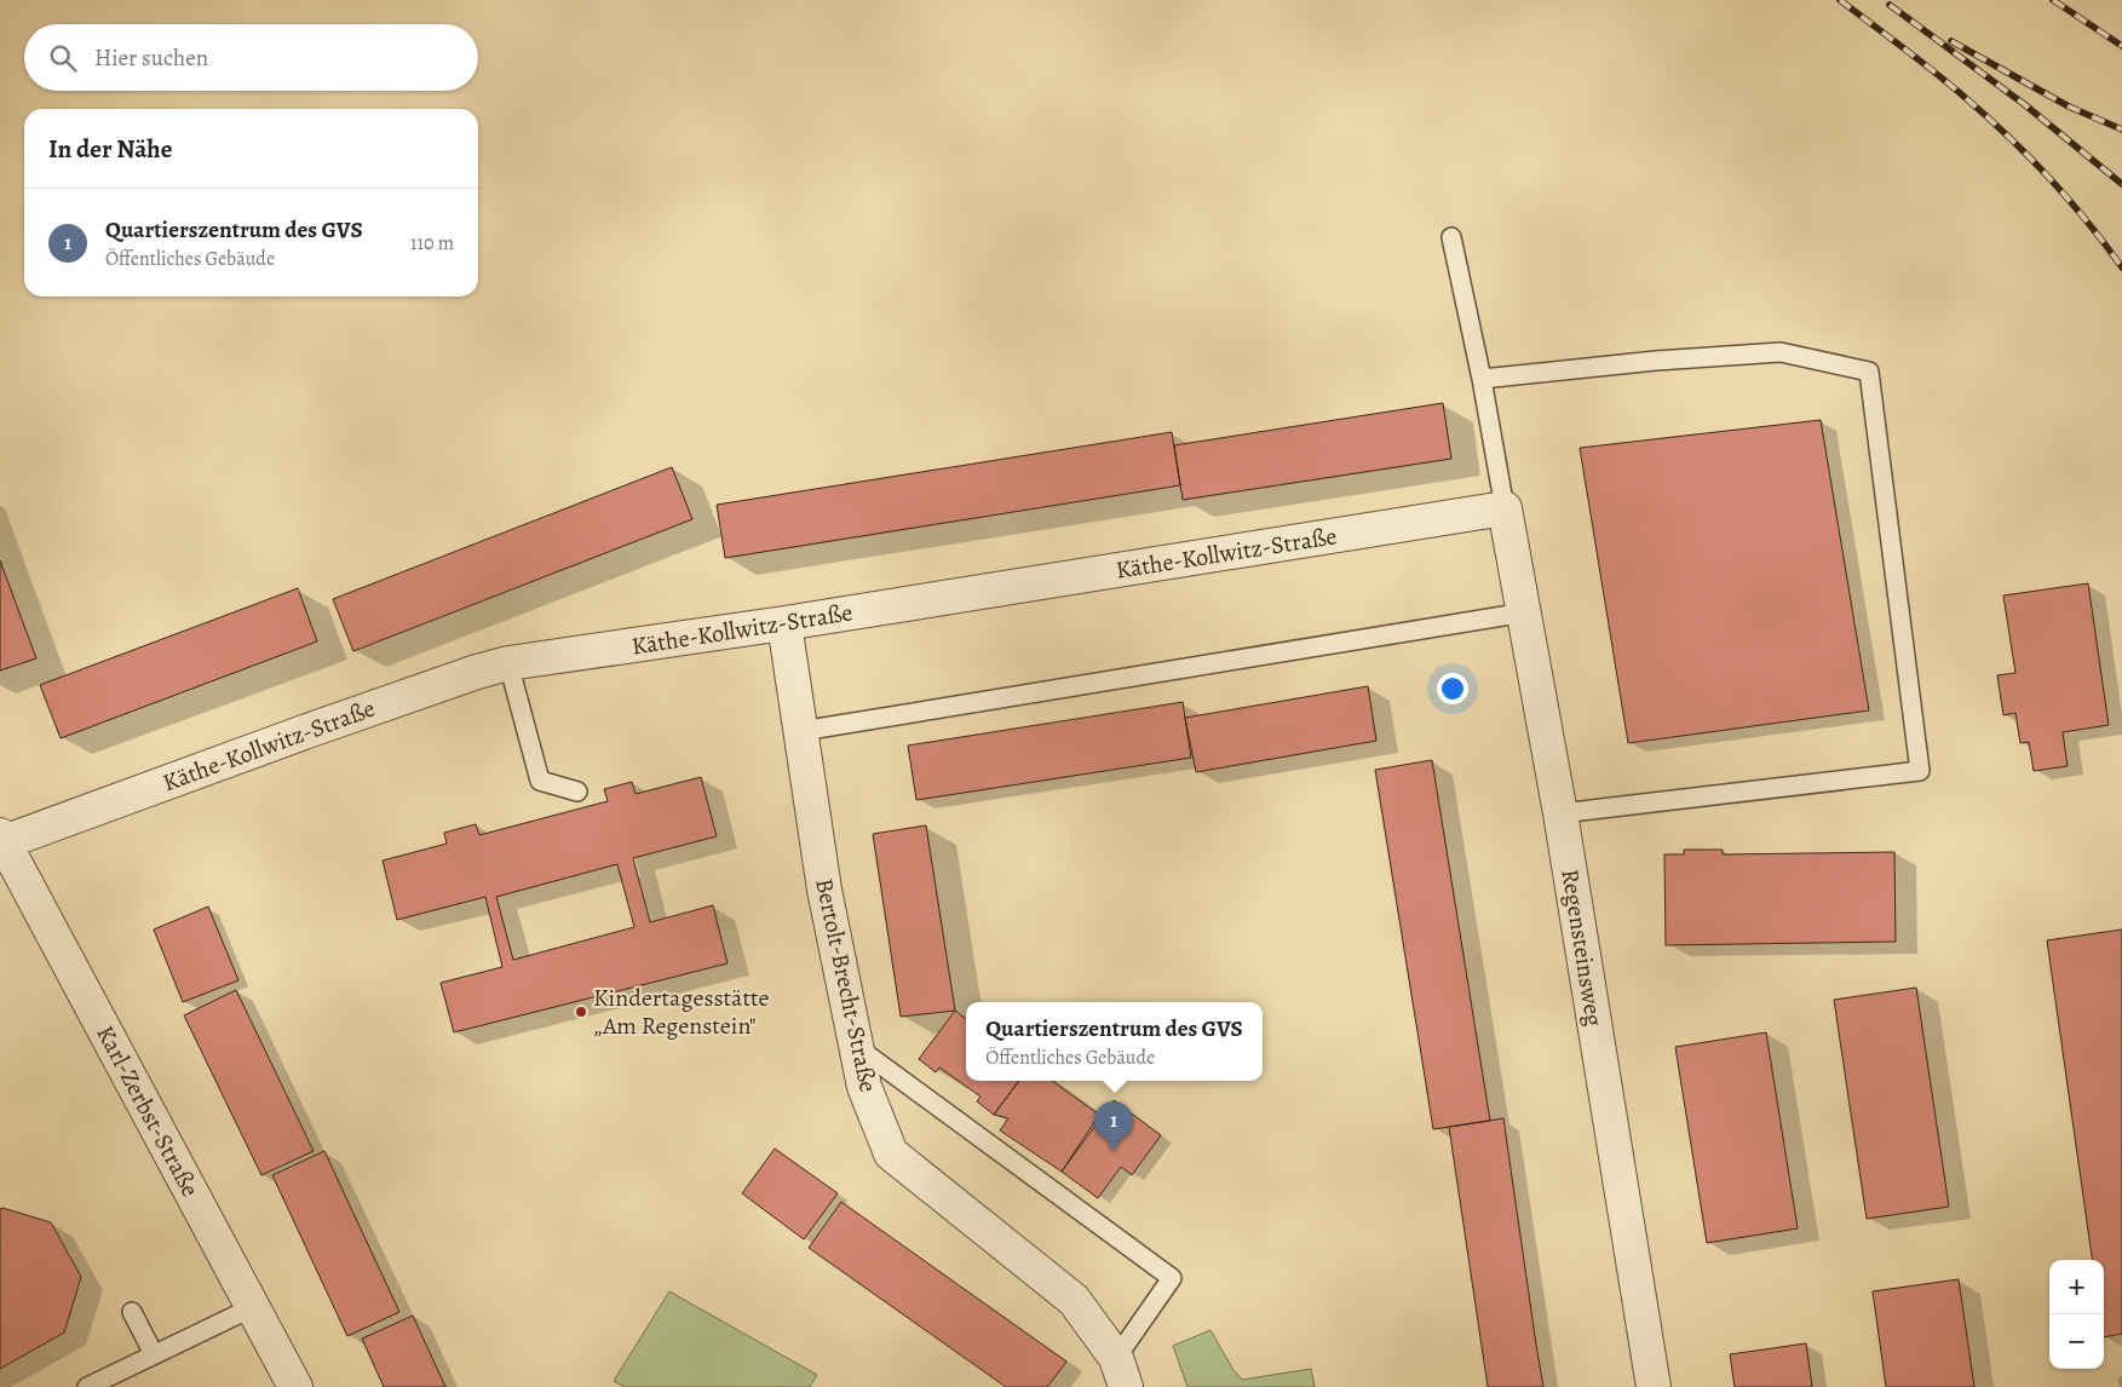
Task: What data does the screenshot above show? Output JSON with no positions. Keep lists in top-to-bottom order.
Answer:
{
  "streets": {
    "street": [
      "Käthe-Kollwitz-Straße",
      "Regensteinsweg",
      "Bertolt-Brecht-Straße",
      "Karl-Zerbst-Straße"
    ]
  },
  "crossings": [
    ["Käthe-Kollwitz-Straße", "Regensteinsweg"],
    ["Käthe-Kollwitz-Straße", "Bertolt-Brecht-Straße"],
    ["Käthe-Kollwitz-Straße", "Karl-Zerbst-Straße"]
  ],
  "places": ["Kindertagesstätte „Am Regenstein\""],
  "page": {
    "search": "Hier suchen",
    "heading": "In der Nähe",
    "list": [
      {
        "mark": "1",
        "name": "Quartierszentrum des GVS",
        "note": "Öffentliches Gebäude",
        "value": "110 m"
      }
    ],
    "popup": ["Quartierszentrum des GVS", "Öffentliches Gebäude"],
    "pins": "1",
    "map_buttons": ["+", "−"]
  }
}
